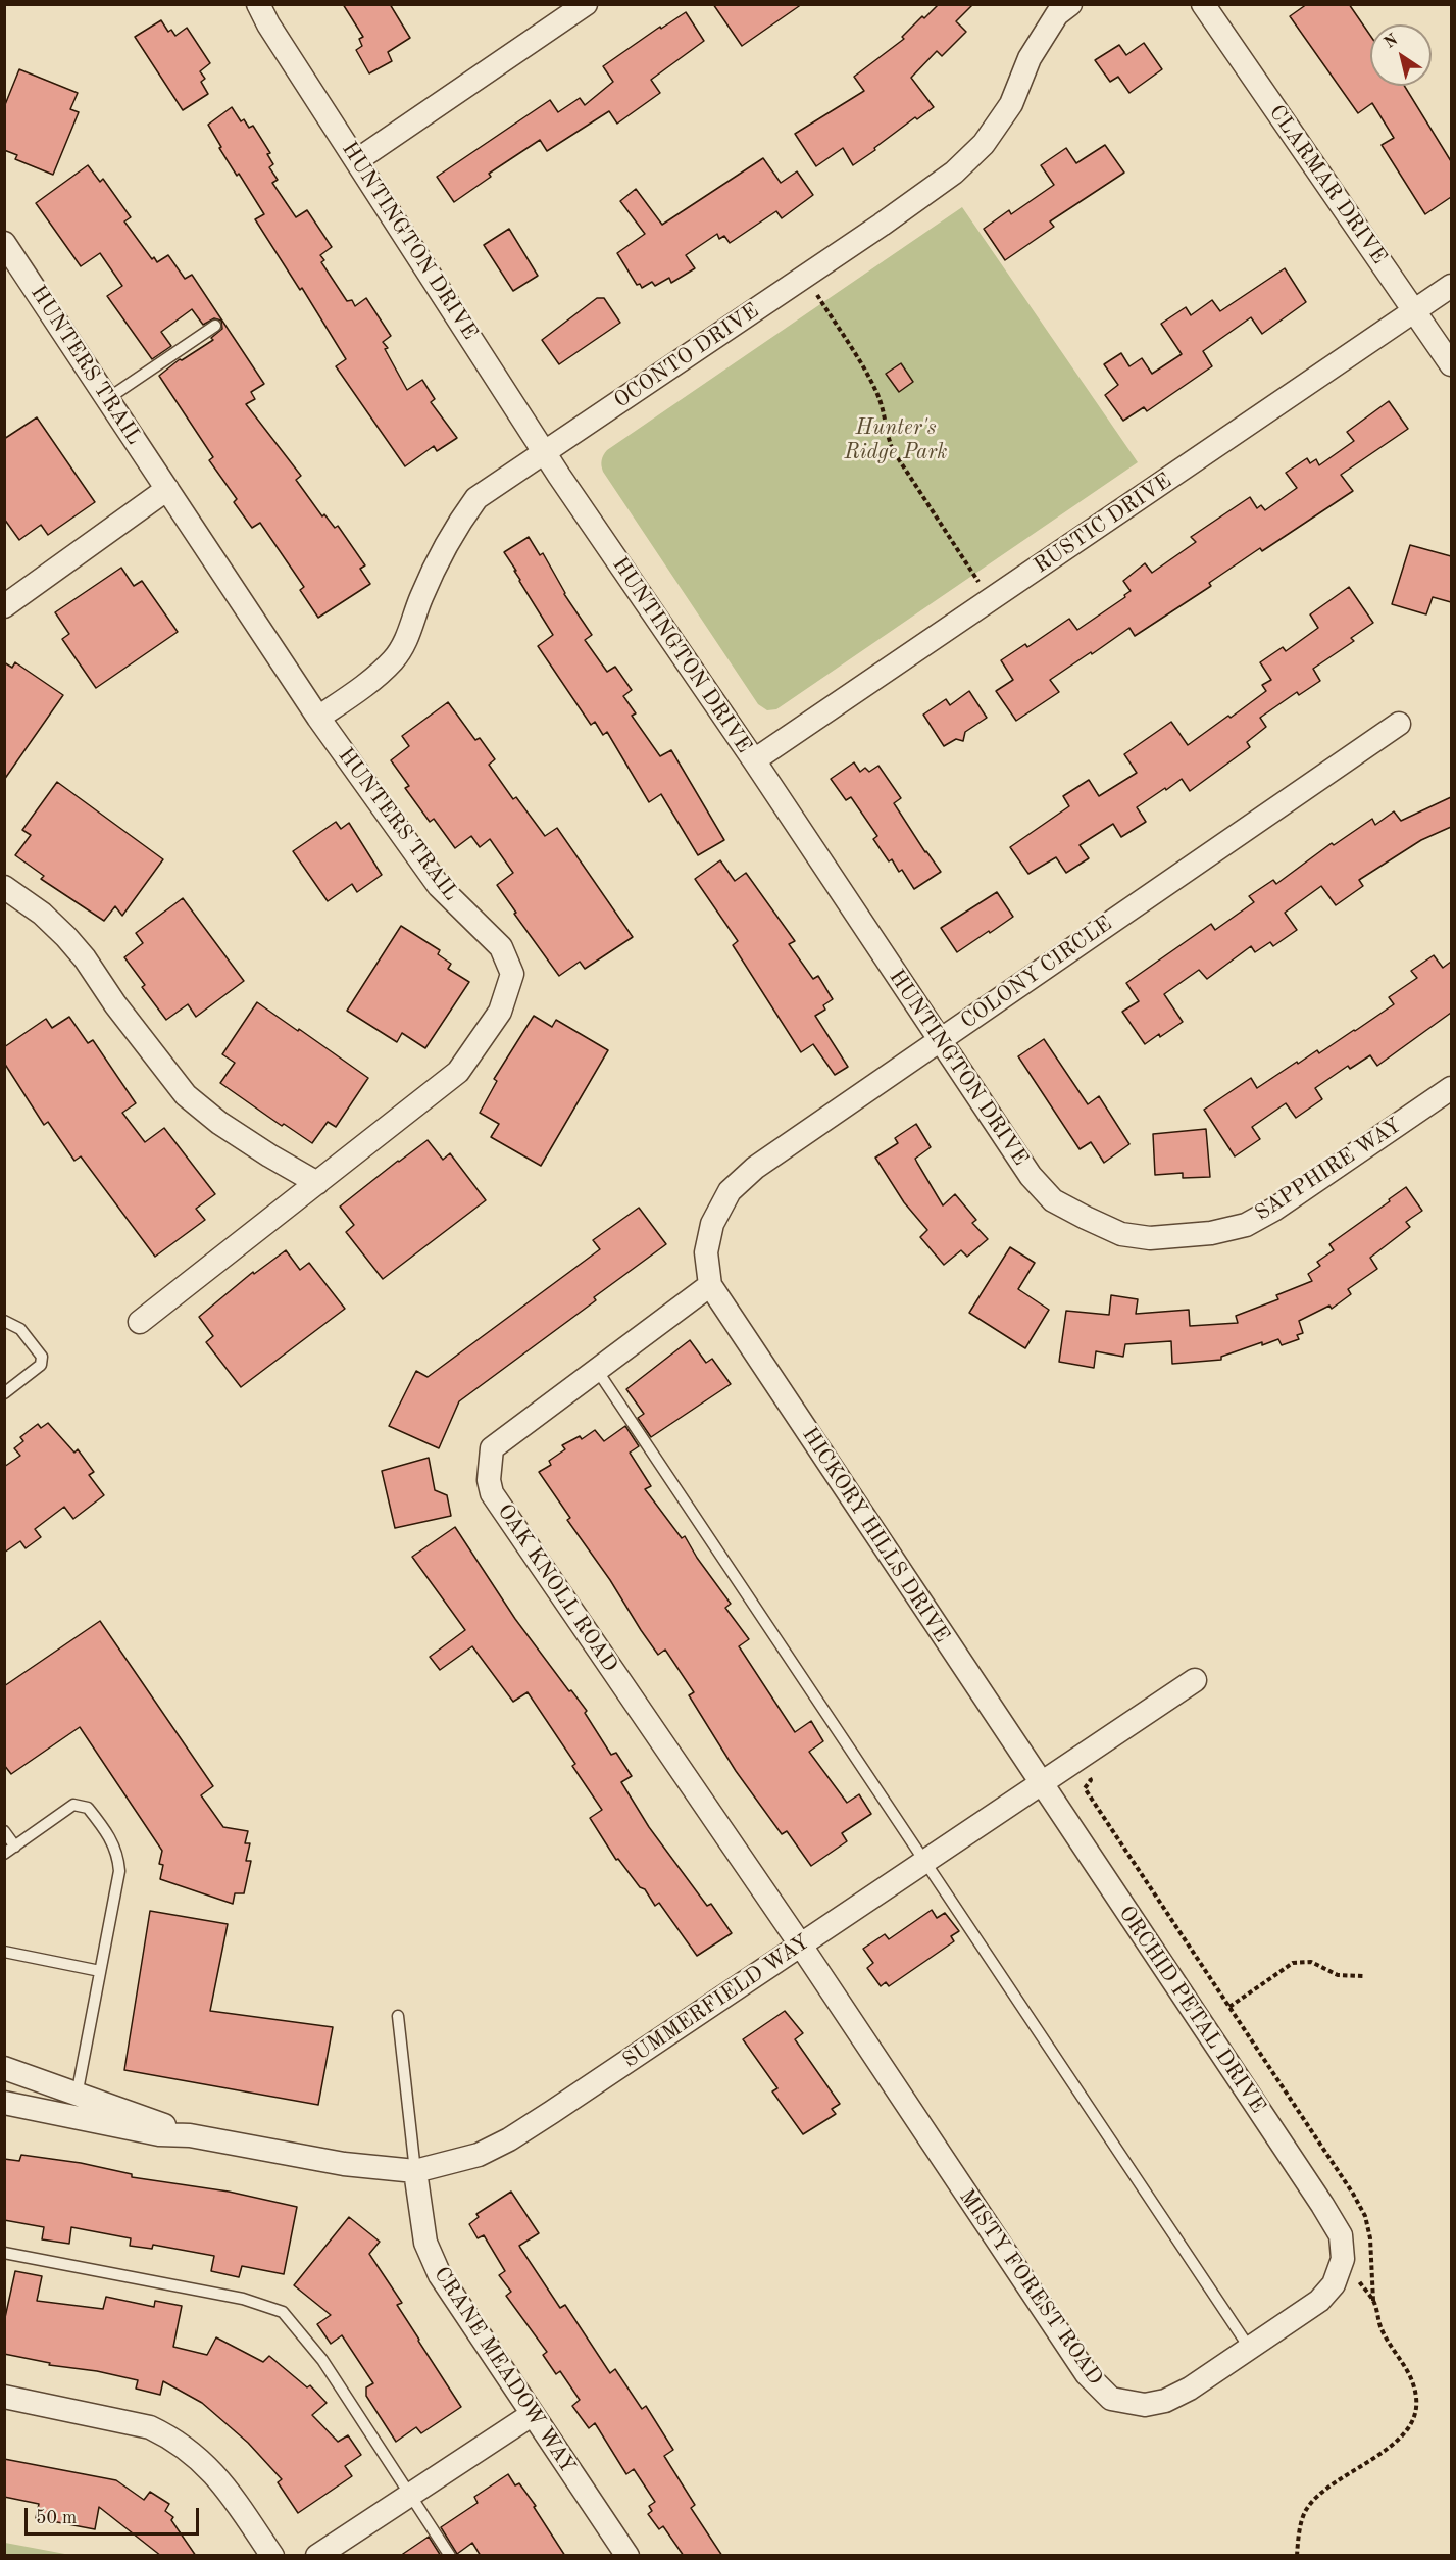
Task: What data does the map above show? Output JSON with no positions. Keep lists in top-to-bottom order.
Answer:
{
  "streets": {
    "street": [
      "CLARMAR DRIVE",
      "HUNTINGTON DRIVE",
      "OCONTO DRIVE",
      "HUNTERS TRAIL",
      "RUSTIC DRIVE",
      "COLONY CIRCLE",
      "SAPPHIRE WAY",
      "HICKORY HILLS DRIVE",
      "OAK KNOLL ROAD",
      "SUMMERFIELD WAY",
      "ORCHID PETAL DRIVE",
      "MISTY FOREST ROAD",
      "CRANE MEADOW WAY"
    ]
  },
  "crossings": [
    ["CLARMAR DRIVE", "RUSTIC DRIVE"],
    ["HUNTINGTON DRIVE", "OCONTO DRIVE"],
    ["HUNTINGTON DRIVE", "RUSTIC DRIVE"],
    ["HUNTINGTON DRIVE", "COLONY CIRCLE"],
    ["HUNTINGTON DRIVE", "SAPPHIRE WAY"],
    ["OCONTO DRIVE", "HUNTERS TRAIL"],
    ["COLONY CIRCLE", "HICKORY HILLS DRIVE"],
    ["COLONY CIRCLE", "OAK KNOLL ROAD"],
    ["HICKORY HILLS DRIVE", "OAK KNOLL ROAD"],
    ["HICKORY HILLS DRIVE", "SUMMERFIELD WAY"],
    ["HICKORY HILLS DRIVE", "ORCHID PETAL DRIVE"],
    ["OAK KNOLL ROAD", "SUMMERFIELD WAY"],
    ["OAK KNOLL ROAD", "MISTY FOREST ROAD"],
    ["SUMMERFIELD WAY", "ORCHID PETAL DRIVE"],
    ["SUMMERFIELD WAY", "MISTY FOREST ROAD"],
    ["SUMMERFIELD WAY", "CRANE MEADOW WAY"],
    ["ORCHID PETAL DRIVE", "MISTY FOREST ROAD"]
  ],
  "parks": ["Hunter's Ridge Park"],
  "scale_bar": "50 m",
  "north": "top left"
}
